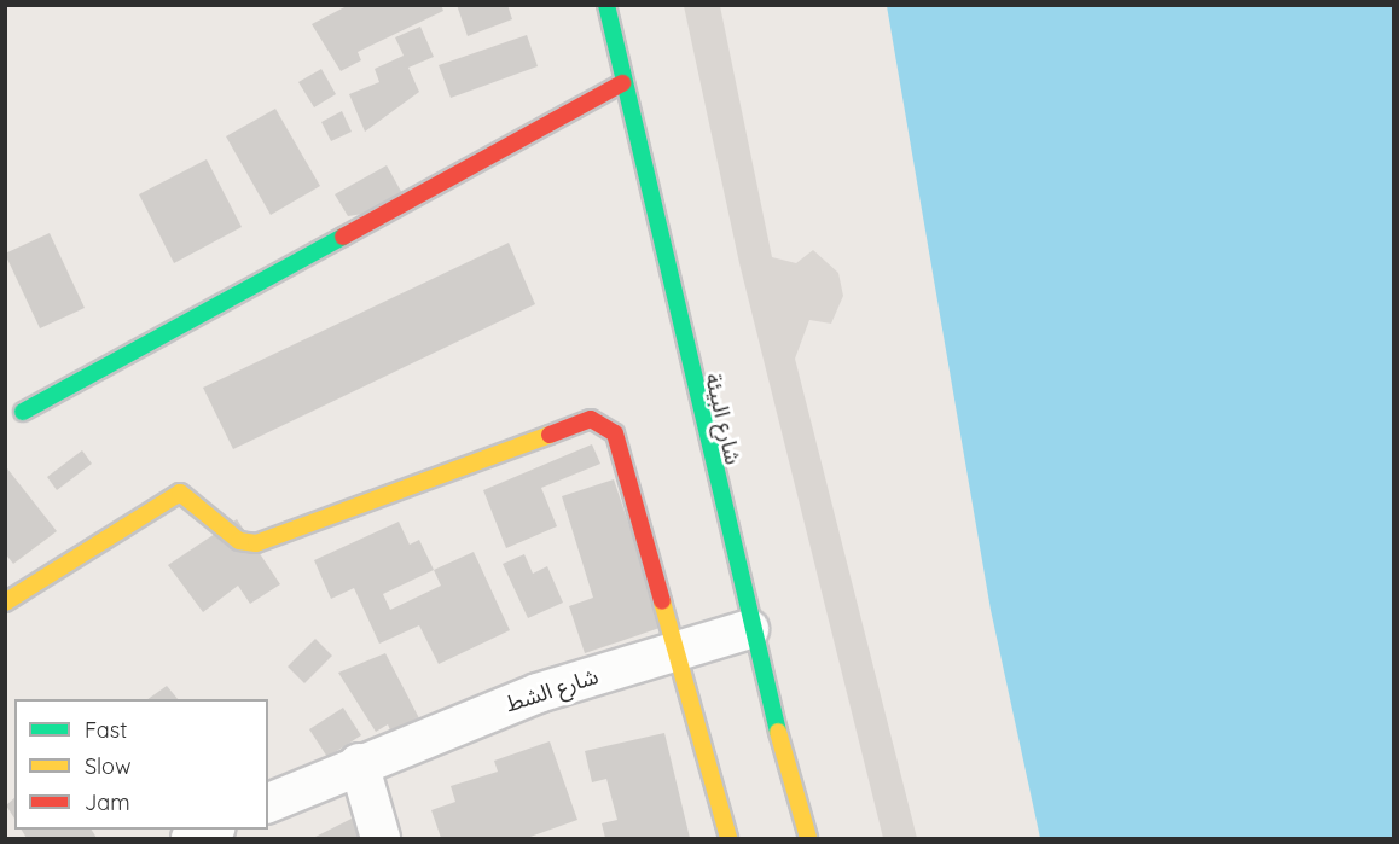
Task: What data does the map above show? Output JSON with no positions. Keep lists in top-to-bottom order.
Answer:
{
  "streets": {
    "street": ["شارع البيئة", "شارع الشط"]
  },
  "crossings": [
    ["شارع البيئة", "شارع الشط"]
  ],
  "legend": ["Fast", "Slow", "Jam"]
}
